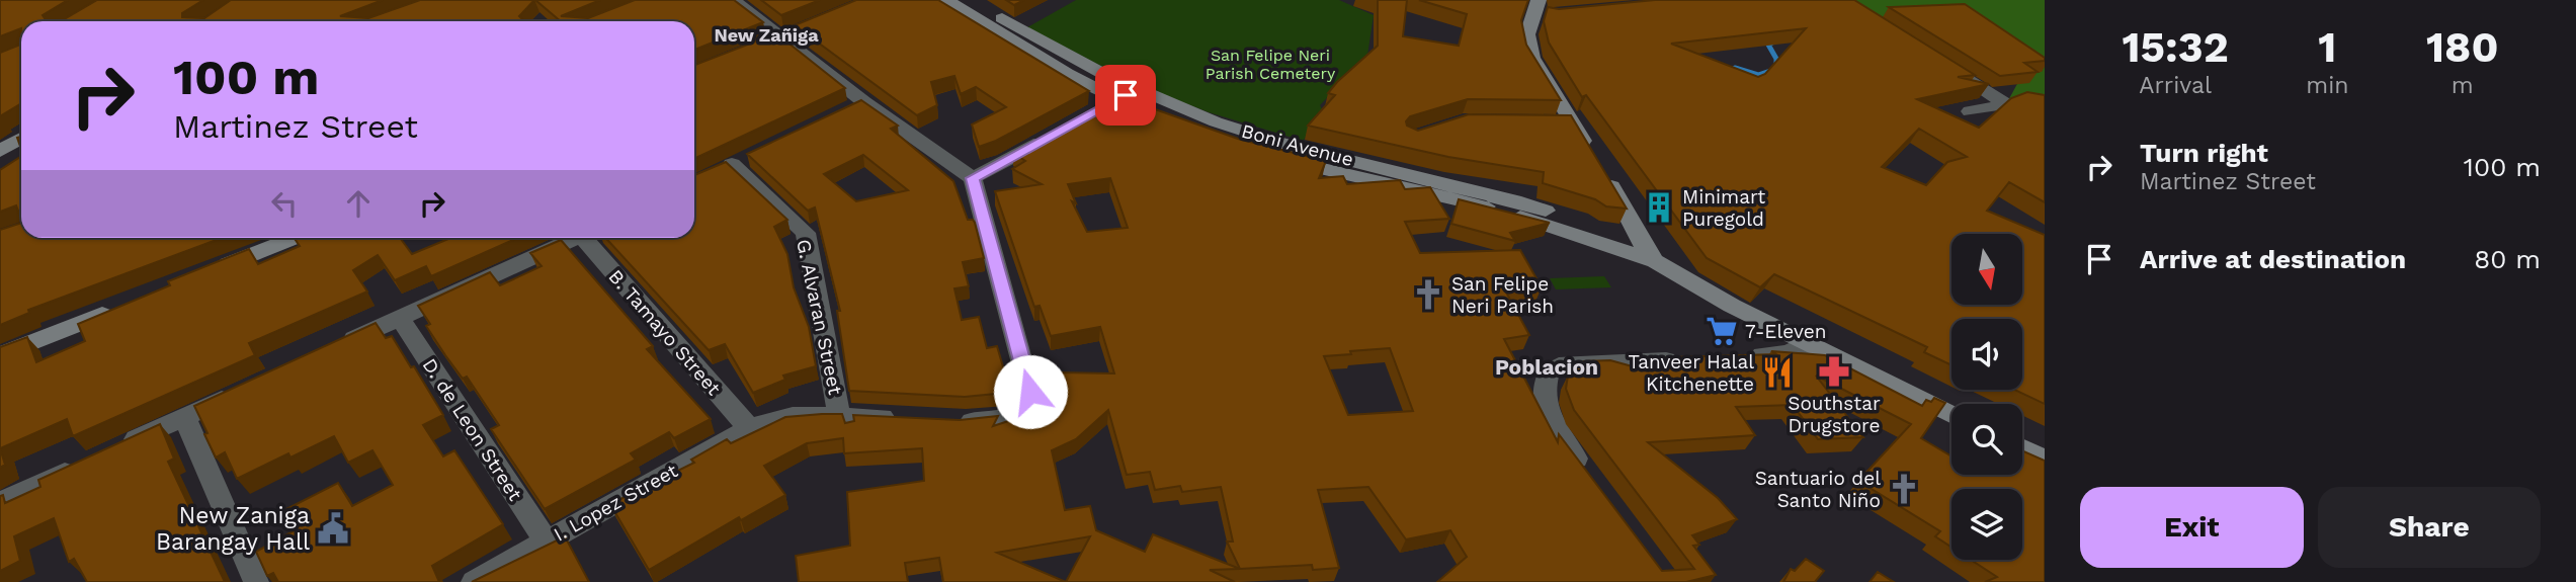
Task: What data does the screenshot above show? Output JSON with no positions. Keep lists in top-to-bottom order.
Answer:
{
  "streets": {
    "main road": ["Boni Avenue"],
    "street": [
      "G. Alvaran Street",
      "B. Tamayo Street",
      "D. de Leon Street",
      "I. Lopez Street"
    ]
  },
  "crossings": [
    ["G. Alvaran Street", "I. Lopez Street"],
    ["B. Tamayo Street", "I. Lopez Street"],
    ["D. de Leon Street", "I. Lopez Street"]
  ],
  "districts": ["New Zañiga", "Poblacion"],
  "parks": ["San Felipe Neri Parish Cemetery"],
  "places": {
    "building": ["Minimart Puregold"],
    "church": ["San Felipe Neri Parish", "Santuario del Santo Niño"],
    "supermarket": ["7-Eleven"],
    "pharmacy": ["Southstar Drugstore"],
    "restaurant": ["Tanveer Halal Kitchenette"],
    "public building": ["New Zaniga Barangay Hall"]
  },
  "north": "bottom",
  "page": {
    "eta": [
      "15:32",
      "Arrival",
      "1",
      "min",
      "180",
      "m"
    ],
    "turn": ["100 m", "Martinez Street"],
    "list": [
      {
        "name": "Turn right",
        "note": "Martinez Street",
        "value": "100 m"
      },
      {
        "name": "Arrive at destination",
        "value": "80 m"
      }
    ],
    "buttons": ["Exit", "Share"]
  }
}
